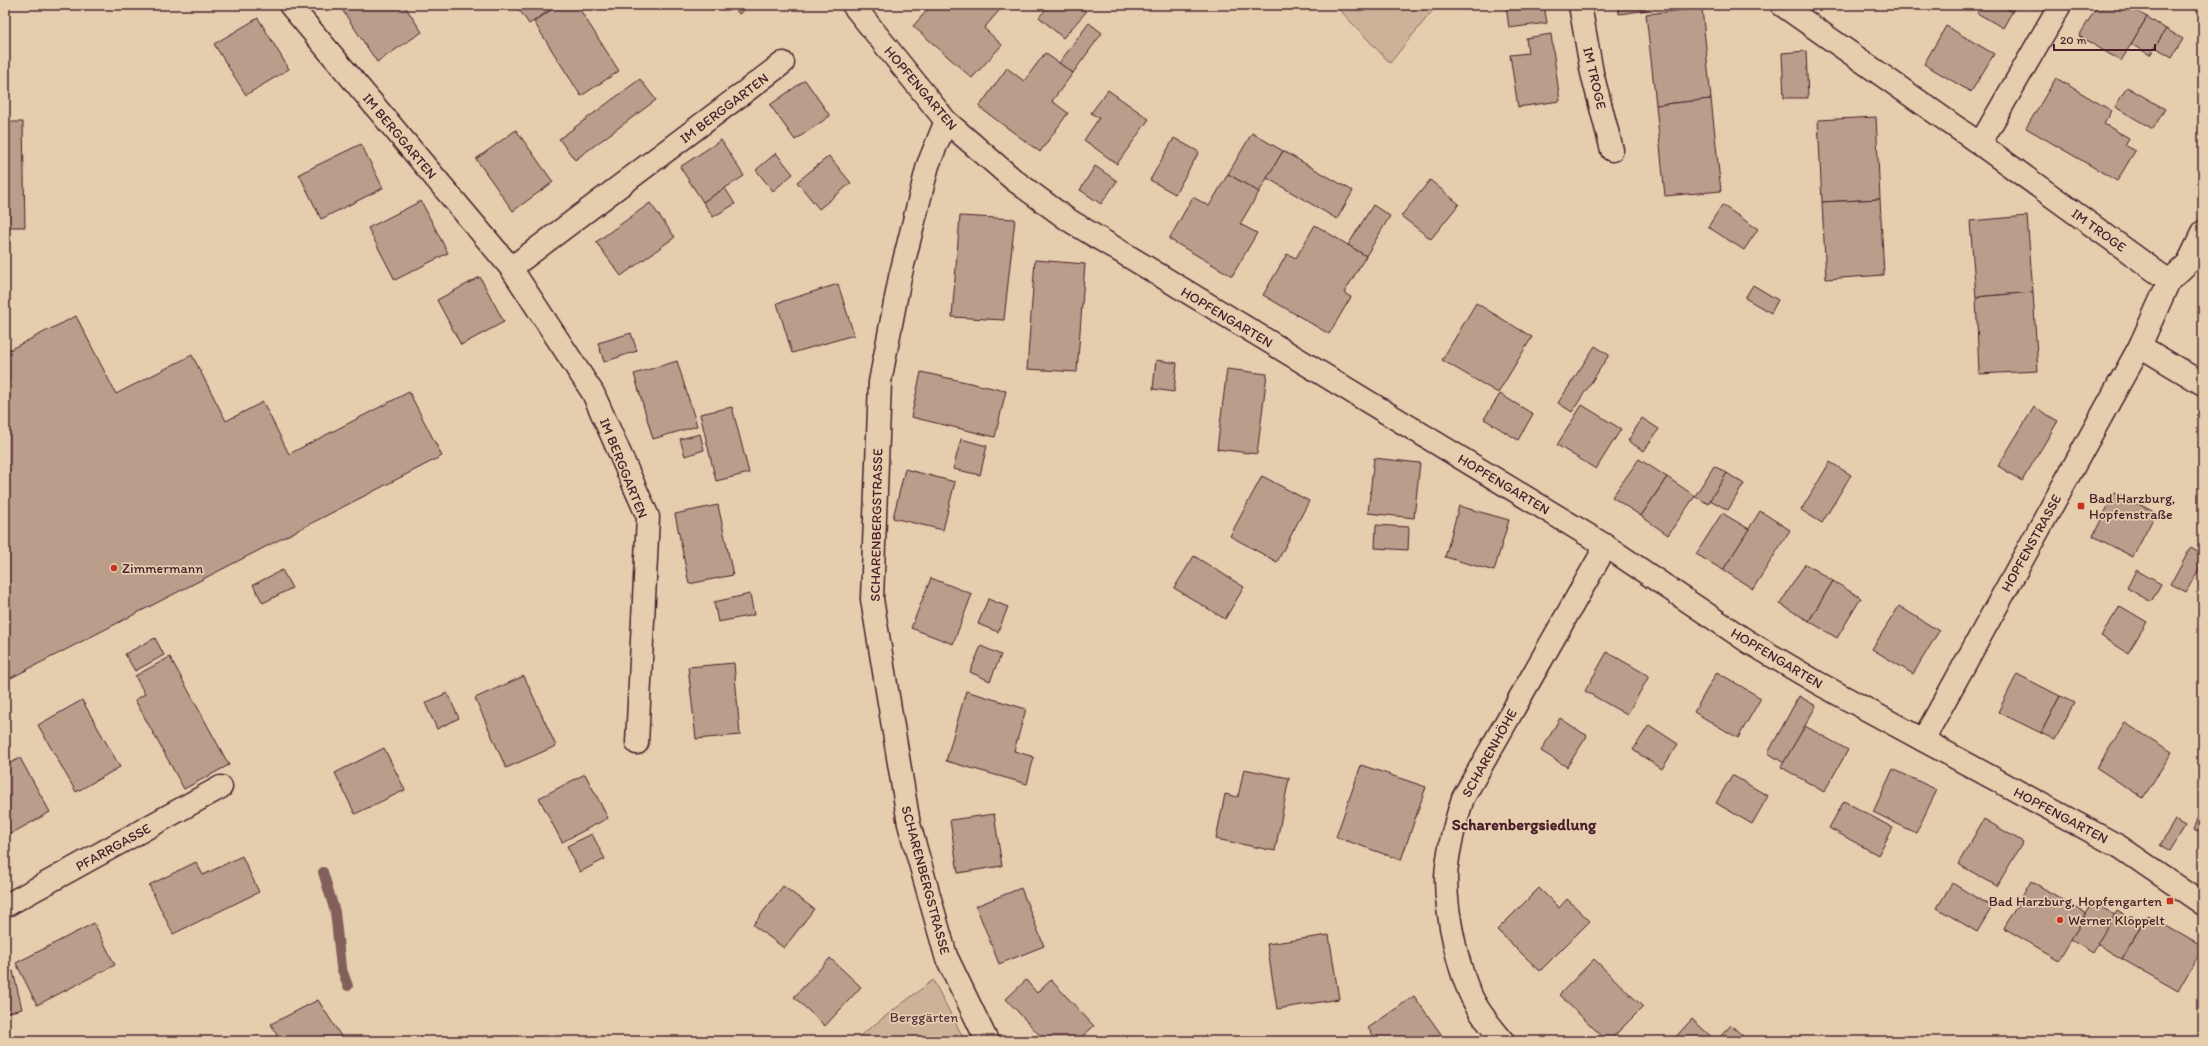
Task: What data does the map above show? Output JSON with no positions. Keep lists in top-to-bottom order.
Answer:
{
  "streets": {
    "street": [
      "IM TROGE",
      "HOPFENGARTEN",
      "IM BERGGARTEN",
      "SCHARENBERGSTRASSE",
      "HOPFENSTRASSE",
      "SCHARENHÖHE",
      "PFARRGASSE"
    ]
  },
  "crossings": [
    ["IM TROGE", "HOPFENSTRASSE"],
    ["HOPFENGARTEN", "SCHARENBERGSTRASSE"],
    ["HOPFENGARTEN", "HOPFENSTRASSE"],
    ["HOPFENGARTEN", "SCHARENHÖHE"]
  ],
  "districts": ["Scharenbergsiedlung"],
  "parks": ["Berggärten"],
  "places": {
    "transit": ["Bad Harzburg, Hopfenstraße", "Bad Harzburg, Hopfengarten"],
    "other": ["Zimmermann", "Werner Klöppelt"]
  },
  "scale_bar": "20 m"
}
